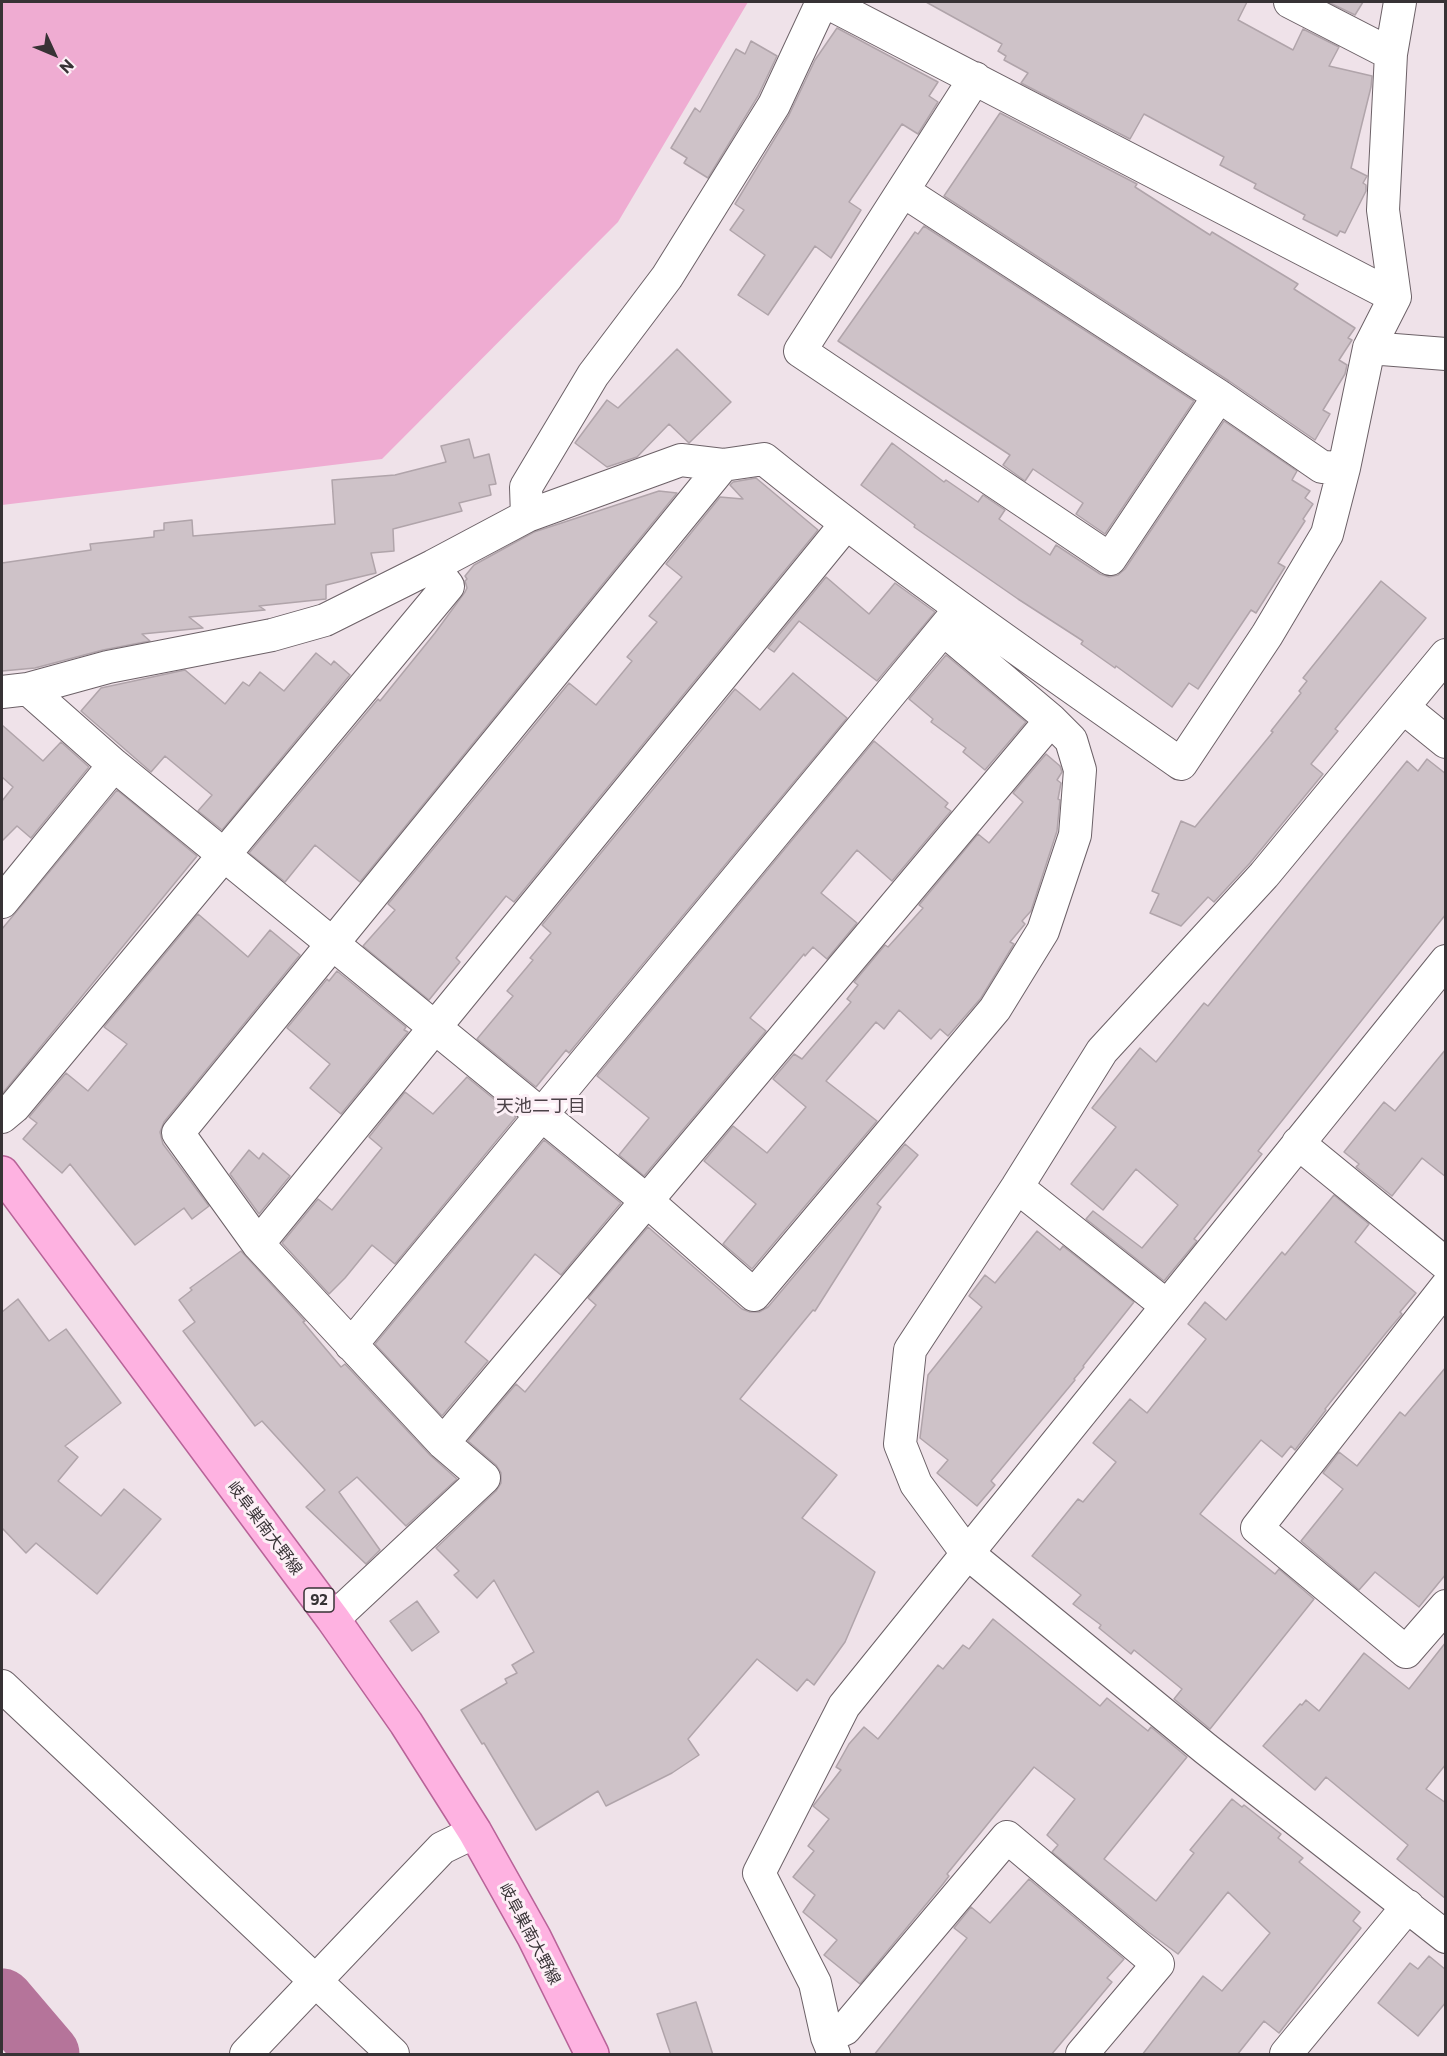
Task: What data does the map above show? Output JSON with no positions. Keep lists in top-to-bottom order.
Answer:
{
  "streets": {
    "main road": ["岐阜巣南大野線", "92"]
  },
  "districts": ["天池二丁目"],
  "north": "bottom right"
}
